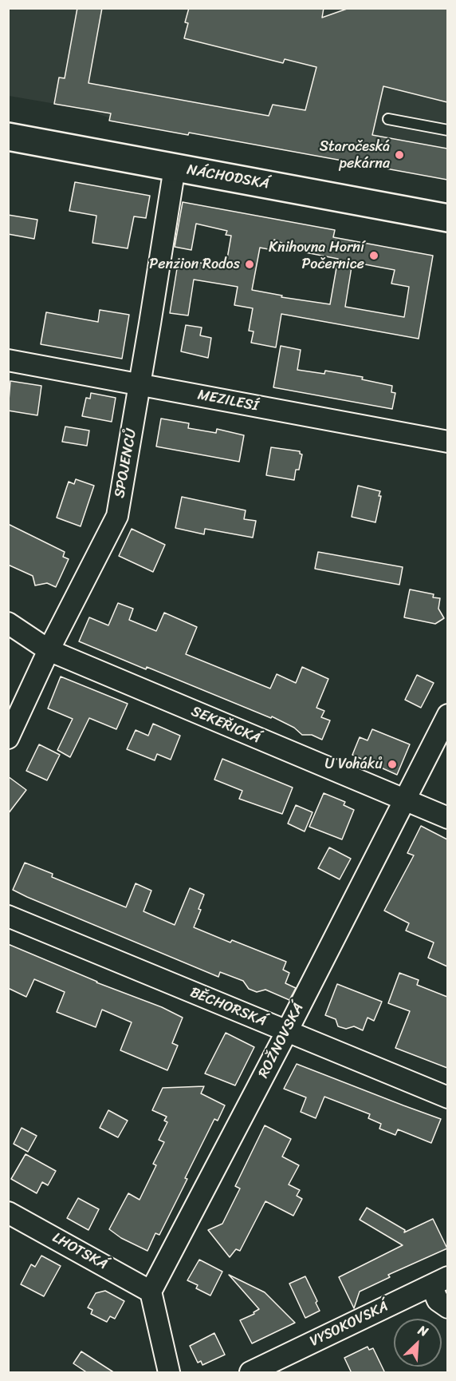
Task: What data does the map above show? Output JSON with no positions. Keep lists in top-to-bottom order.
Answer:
{
  "streets": {
    "main road": ["NÁCHODSKÁ"],
    "street": [
      "MEZILESÍ",
      "SPOJENCŮ",
      "SEKEŘICKÁ",
      "BĚCHORSKÁ",
      "ROŽNOVSKÁ",
      "LHOTSKÁ",
      "VYSOKOVSKÁ"
    ]
  },
  "crossings": [
    ["NÁCHODSKÁ", "SPOJENCŮ"],
    ["MEZILESÍ", "SPOJENCŮ"],
    ["SPOJENCŮ", "SEKEŘICKÁ"],
    ["SEKEŘICKÁ", "ROŽNOVSKÁ"],
    ["BĚCHORSKÁ", "ROŽNOVSKÁ"],
    ["ROŽNOVSKÁ", "LHOTSKÁ"]
  ],
  "places": [
    "Staročeská pekárna",
    "Knihovna Horní Počernice",
    "Penzion Rodos",
    "U Voháků"
  ],
  "north": "top right"
}
